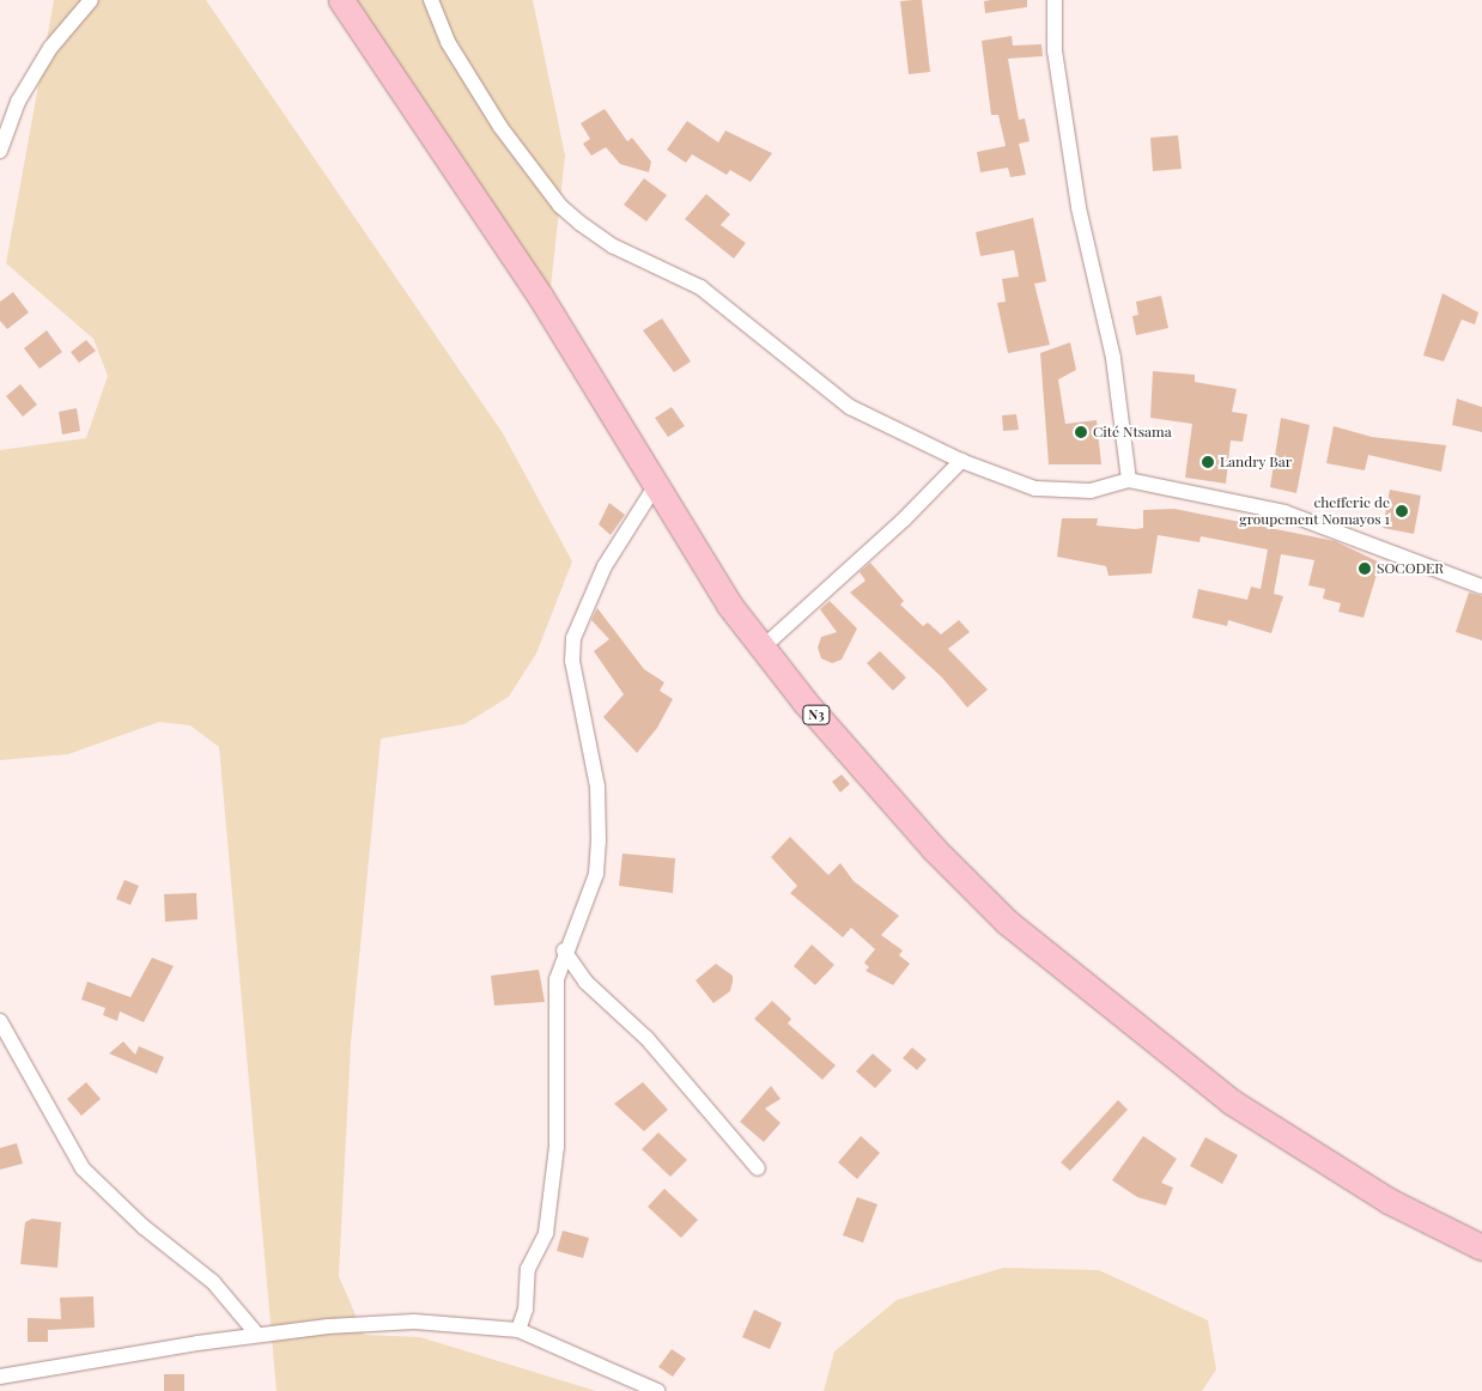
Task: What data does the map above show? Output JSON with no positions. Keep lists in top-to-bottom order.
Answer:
{
  "streets": {
    "highway": ["N3"]
  },
  "places": [
    "Cité Ntsama",
    "Landry Bar",
    "chefferie de groupement Nomayos 1",
    "SOCODER"
  ]
}
